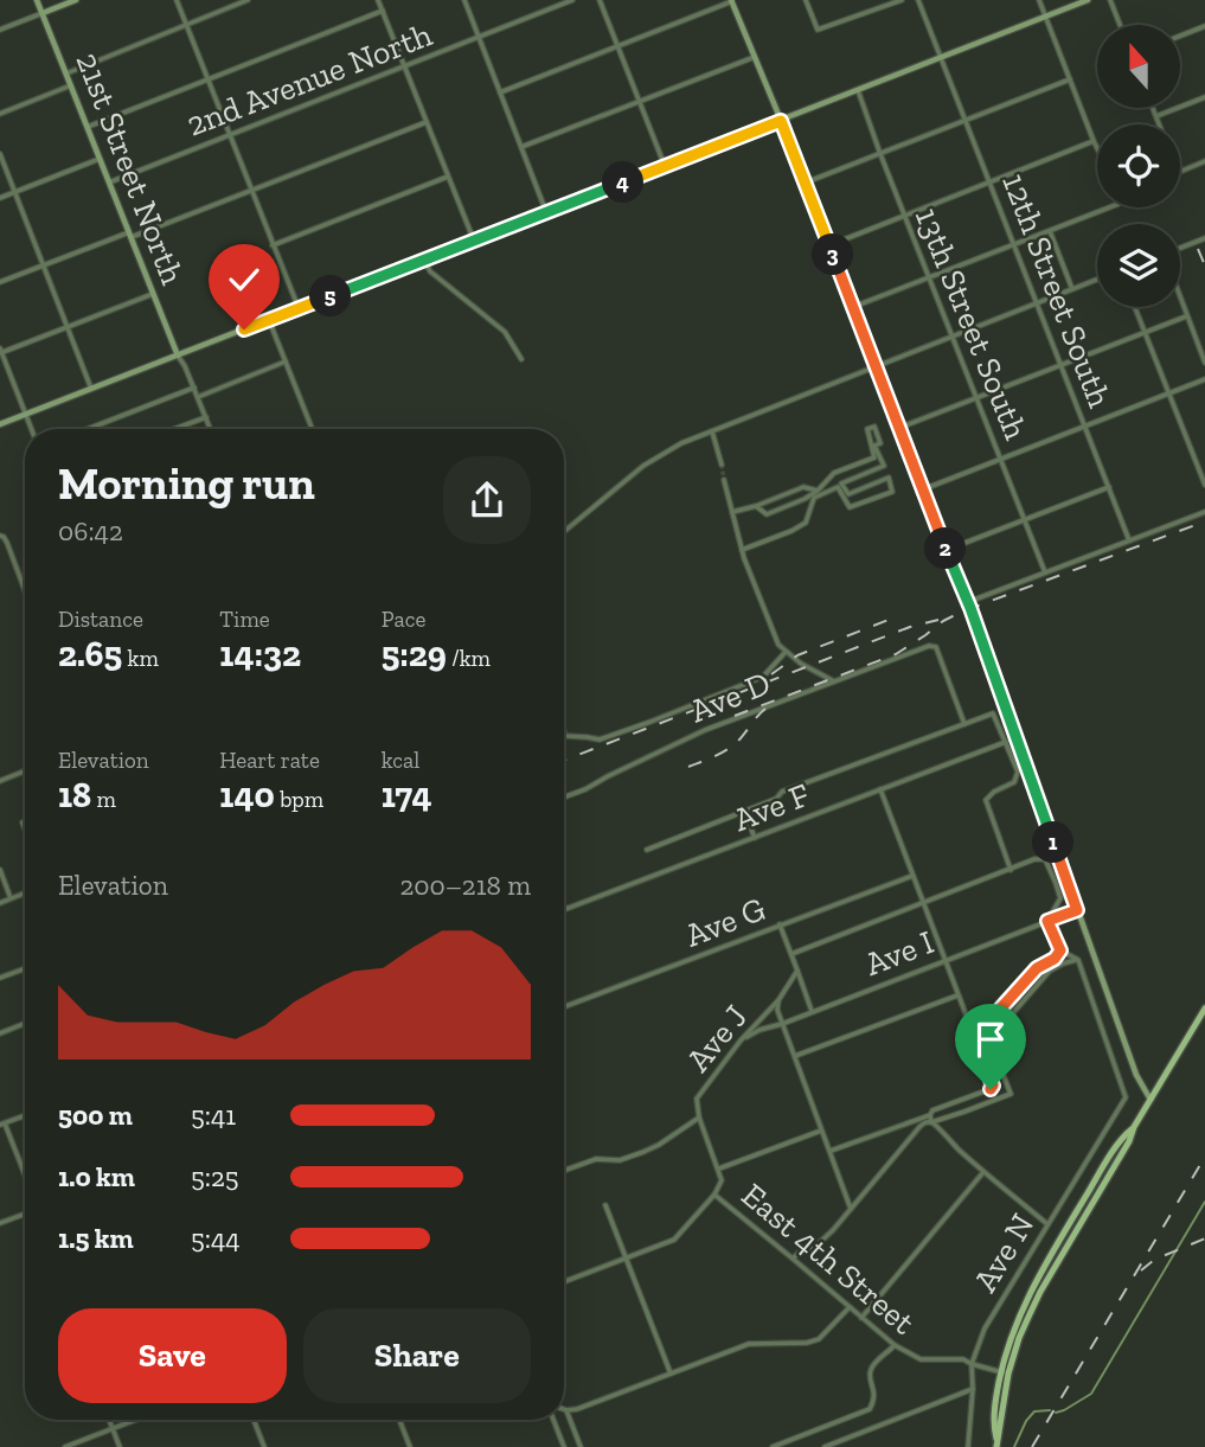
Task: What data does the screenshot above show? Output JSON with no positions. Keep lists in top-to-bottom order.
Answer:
{
  "streets": {
    "street": [
      "2nd Avenue North",
      "21st Street North",
      "12th Street South",
      "13th Street South",
      "Ave D",
      "Ave F",
      "Ave G",
      "Ave I",
      "Ave J",
      "Ave N",
      "East 4th Street"
    ]
  },
  "crossings": [
    ["2nd Avenue North", "21st Street North"],
    ["Ave I", "Ave J"],
    ["Ave N", "East 4th Street"]
  ],
  "north": "top",
  "page": {
    "pins": [
      "4",
      "3",
      "5",
      "2",
      "1"
    ],
    "heading": ["Morning run", "06:42"],
    "stats": [
      ["Distance", "2.65 km"],
      ["Time", "14:32"],
      ["Pace", "5:29 /km"],
      ["Elevation", "18 m"],
      ["Heart rate", "140 bpm"],
      ["kcal", "174"]
    ],
    "chart": ["Elevation", "200–218 m"],
    "list": [
      {
        "name": "500 m",
        "note": "5:41"
      },
      {
        "name": "1.0 km",
        "note": "5:25"
      },
      {
        "name": "1.5 km",
        "note": "5:44"
      }
    ],
    "buttons": ["Save", "Share"]
  }
}
